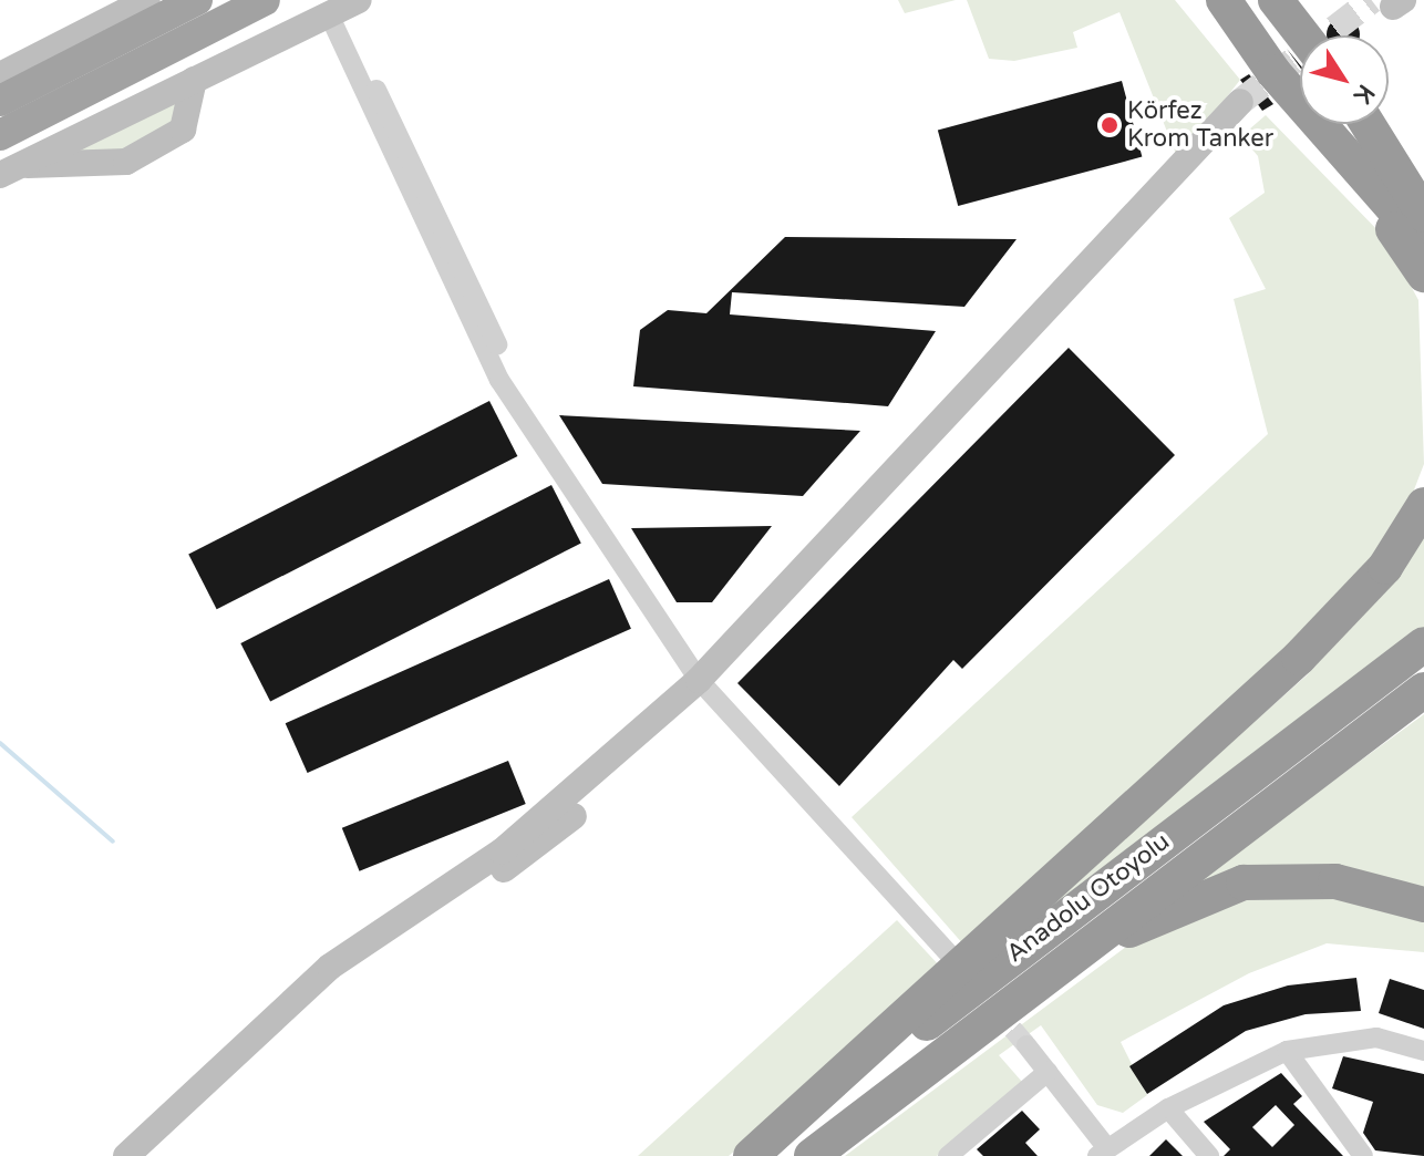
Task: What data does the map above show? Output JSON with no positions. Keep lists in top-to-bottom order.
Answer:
{
  "streets": {
    "highway": ["Anadolu Otoyolu"]
  },
  "places": ["Körfez Krom Tanker"],
  "north": "bottom right"
}
